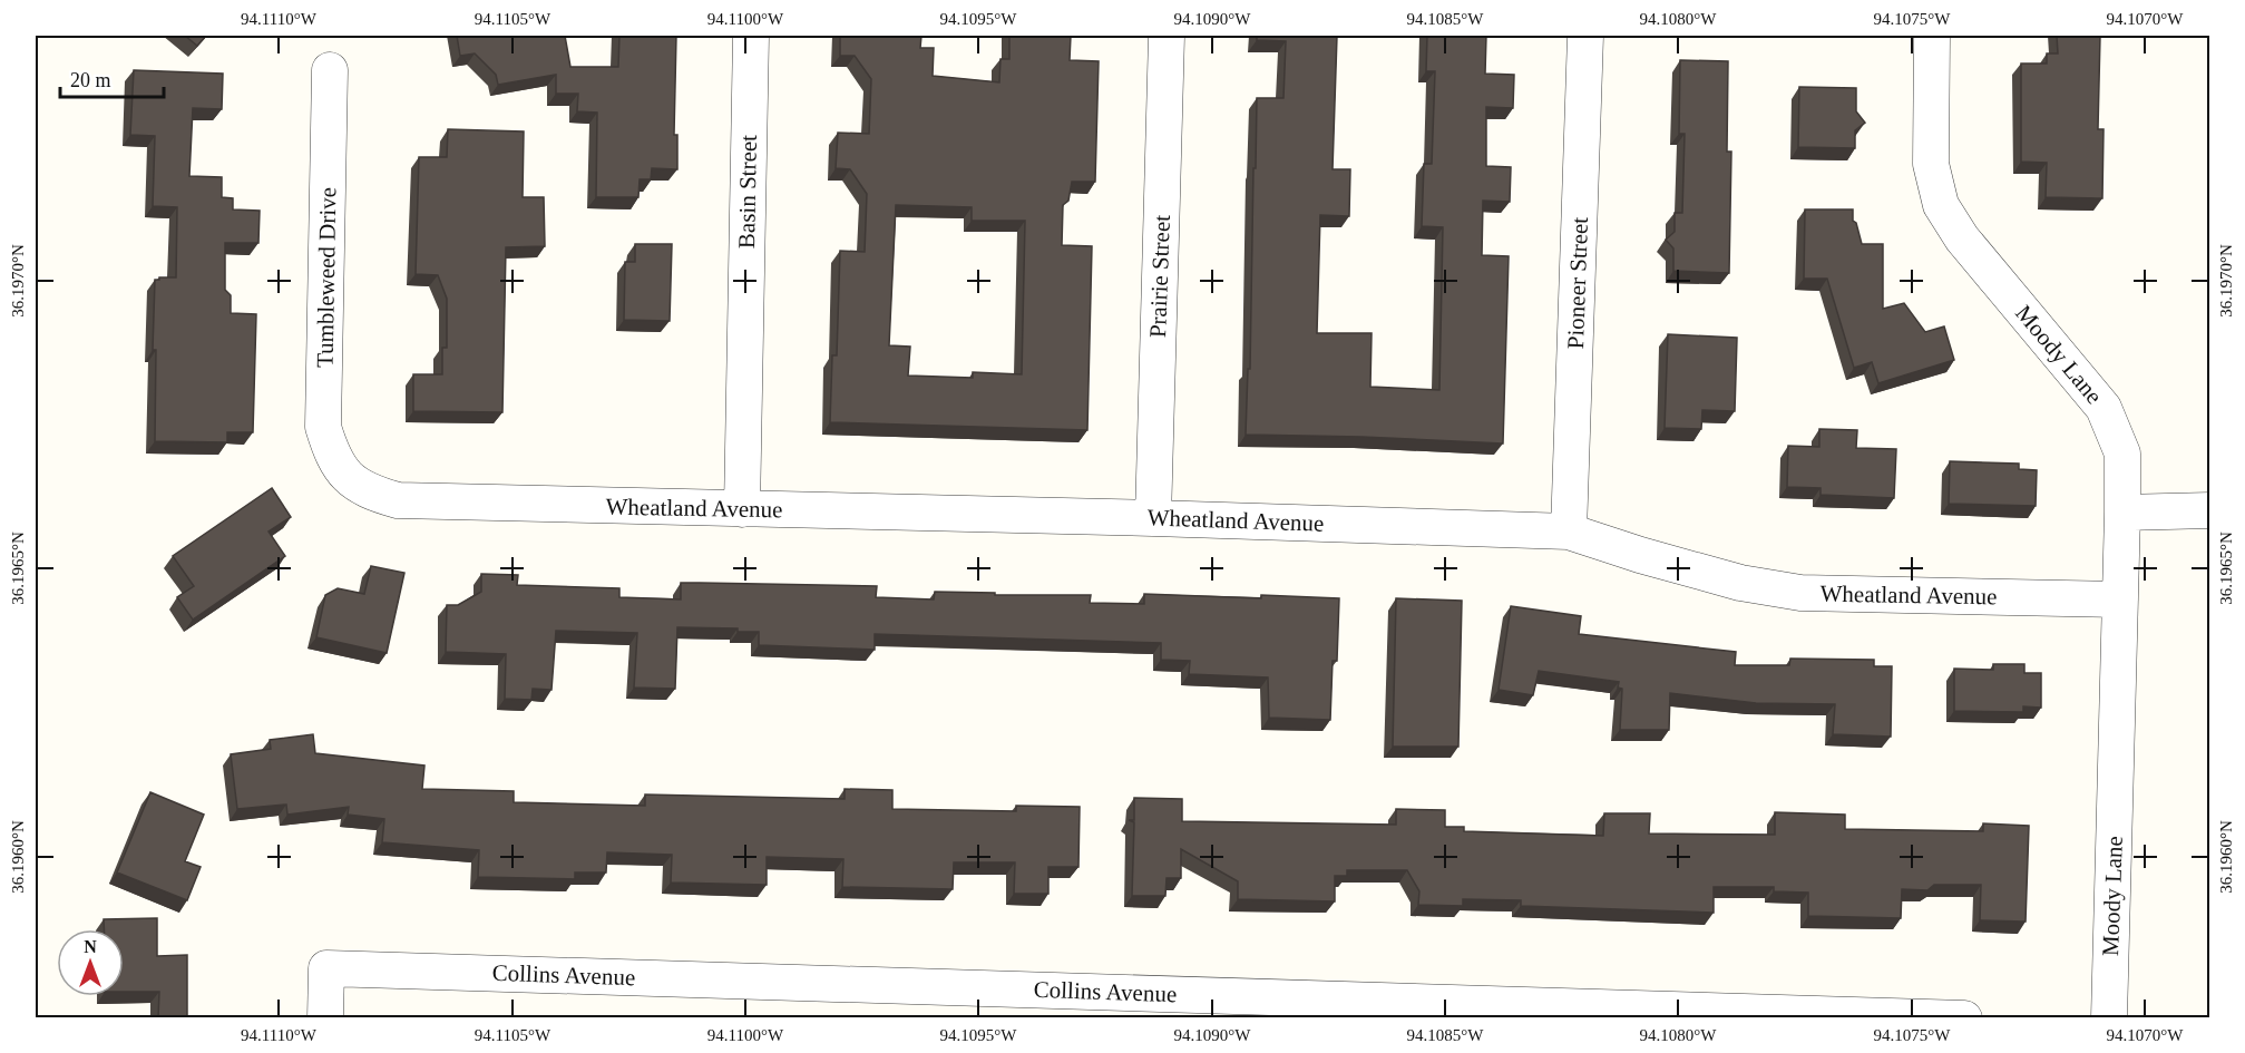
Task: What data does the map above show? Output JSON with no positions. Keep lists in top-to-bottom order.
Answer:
{
  "streets": {
    "street": [
      "Basin Street",
      "Prairie Street",
      "Tumbleweed Drive",
      "Pioneer Street",
      "Moody Lane",
      "Wheatland Avenue",
      "Collins Avenue"
    ]
  },
  "crossings": [
    ["Basin Street", "Wheatland Avenue"],
    ["Prairie Street", "Wheatland Avenue"],
    ["Tumbleweed Drive", "Wheatland Avenue"],
    ["Pioneer Street", "Wheatland Avenue"],
    ["Moody Lane", "Wheatland Avenue"]
  ],
  "scale_bar": "20 m",
  "north": "top",
  "coordinates": [
    "94.1110°W",
    "94.1105°W",
    "94.1100°W",
    "94.1095°W",
    "94.1090°W",
    "94.1085°W",
    "94.1080°W",
    "94.1075°W",
    "94.1070°W",
    "36.1970°N",
    "36.1965°N",
    "36.1960°N"
  ]
}
